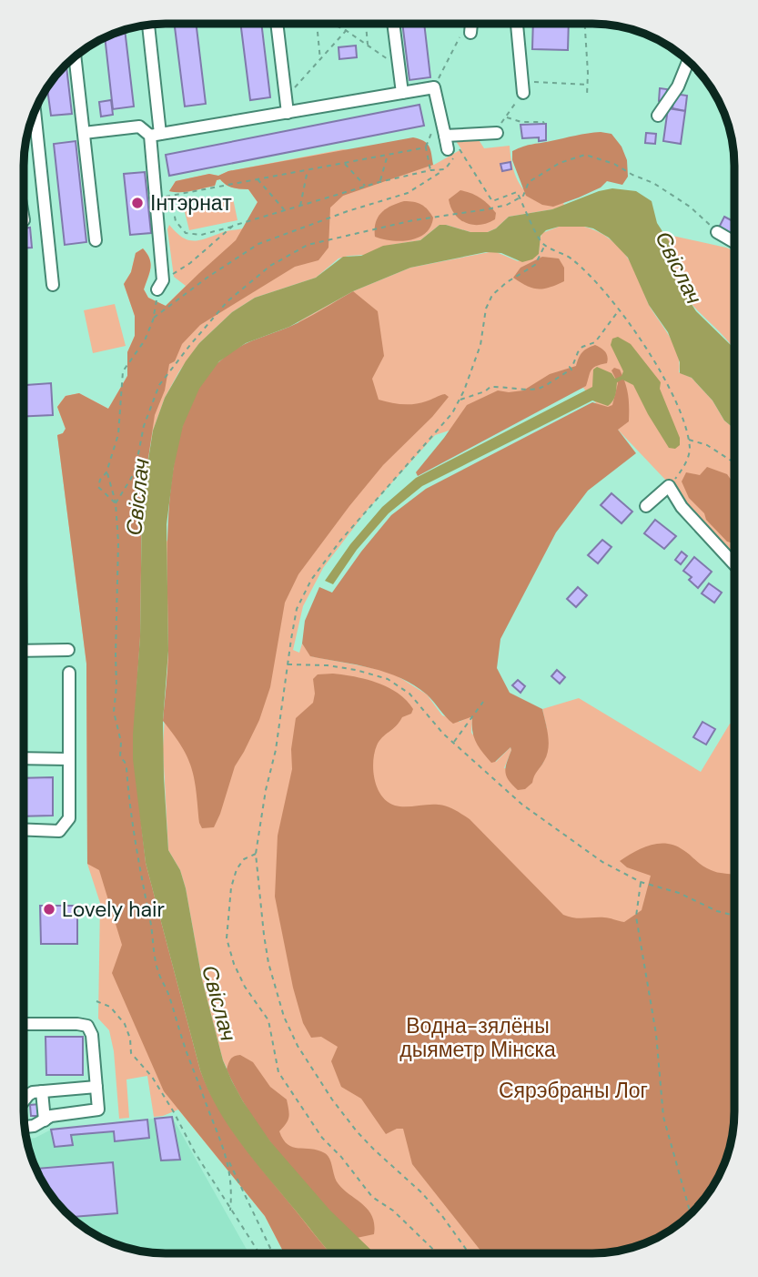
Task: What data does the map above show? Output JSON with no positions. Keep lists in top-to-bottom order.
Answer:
{
  "water": ["Свіслач"],
  "parks": ["Водна-зялёны дыяметр Мінска", "Сярэбраны Лог"],
  "places": ["Інтэрнат", "Lovely hair"]
}
